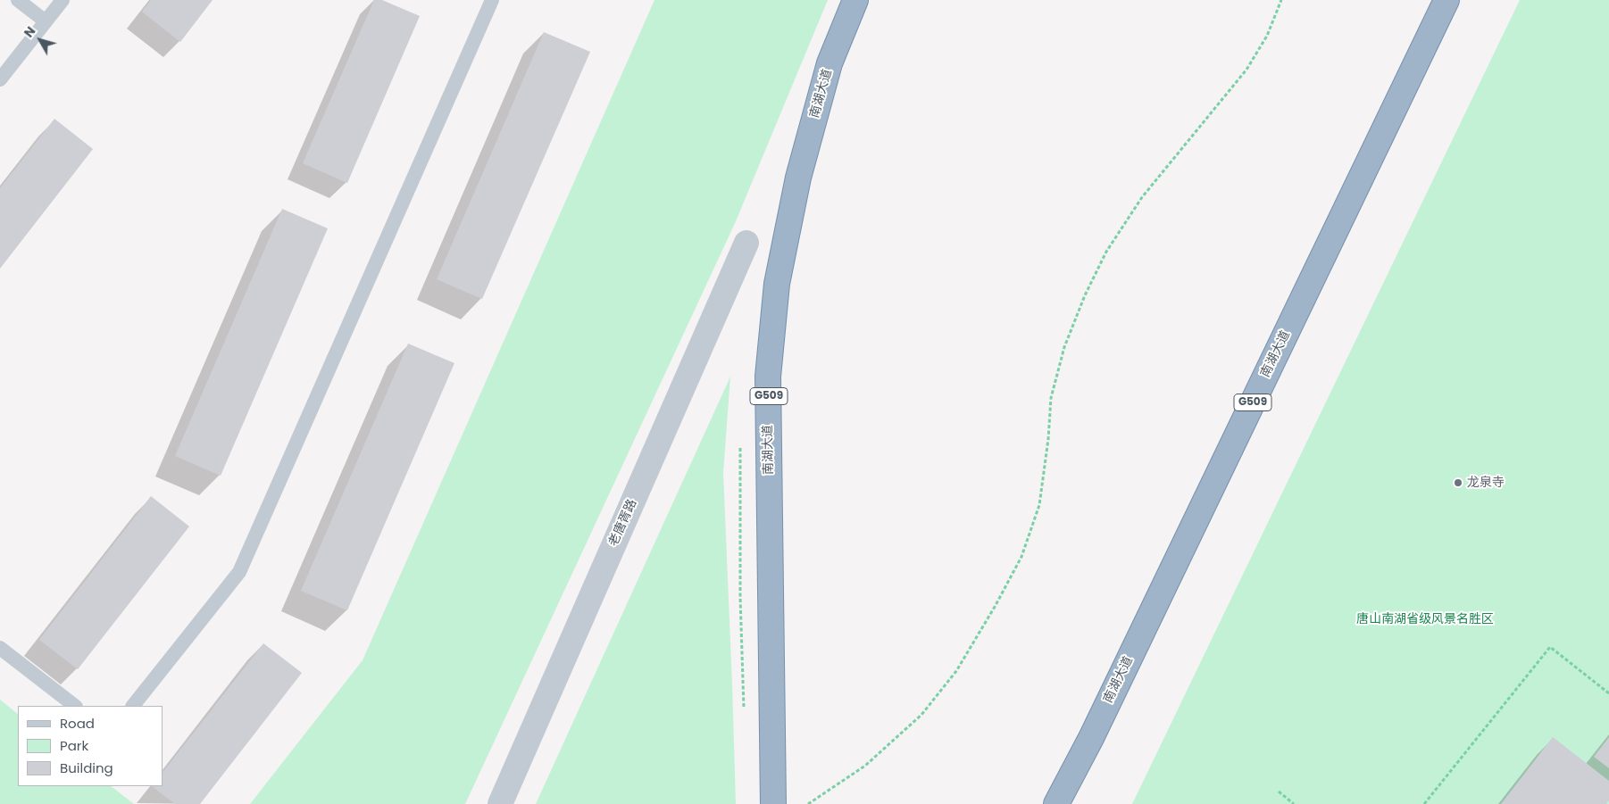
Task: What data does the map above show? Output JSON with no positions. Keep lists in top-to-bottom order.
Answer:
{
  "streets": {
    "highway": ["南湖大道", "G509"],
    "street": ["老唐胥路"]
  },
  "parks": ["唐山南湖省级风景名胜区"],
  "places": ["龙泉寺"],
  "legend": ["Road", "Park", "Building"],
  "north": "top left"
}
